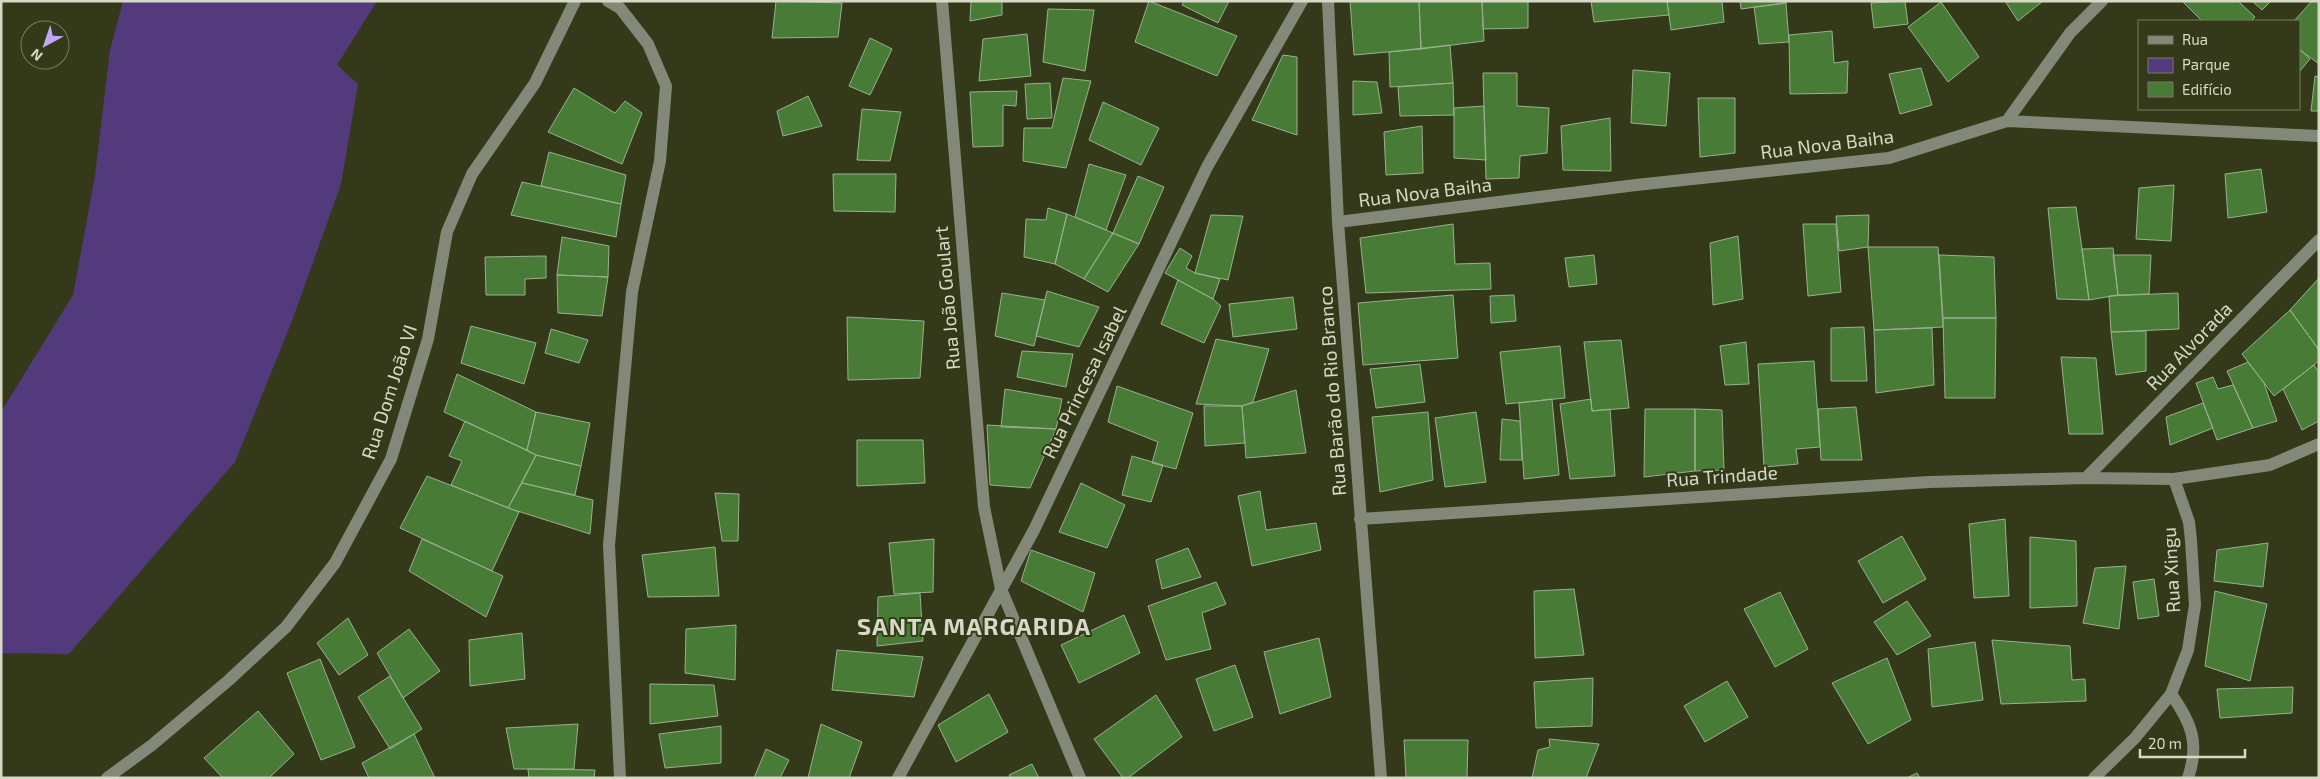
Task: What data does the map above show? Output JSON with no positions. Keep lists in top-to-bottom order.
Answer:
{
  "streets": {
    "street": [
      "Rua Nova Baiha",
      "Rua João Goulart",
      "Rua Alvorada",
      "Rua Princesa Isabel",
      "Rua Barão do Rio Branco",
      "Rua Dom João VI",
      "Rua Trindade",
      "Rua Xingu"
    ]
  },
  "crossings": [
    ["Rua Nova Baiha", "Rua Barão do Rio Branco"],
    ["Rua João Goulart", "Rua Princesa Isabel"],
    ["Rua Alvorada", "Rua Trindade"],
    ["Rua Barão do Rio Branco", "Rua Trindade"],
    ["Rua Trindade", "Rua Xingu"]
  ],
  "districts": ["SANTA MARGARIDA"],
  "legend": ["Rua", "Parque", "Edifício"],
  "scale_bar": "20 m",
  "north": "bottom left"
}
